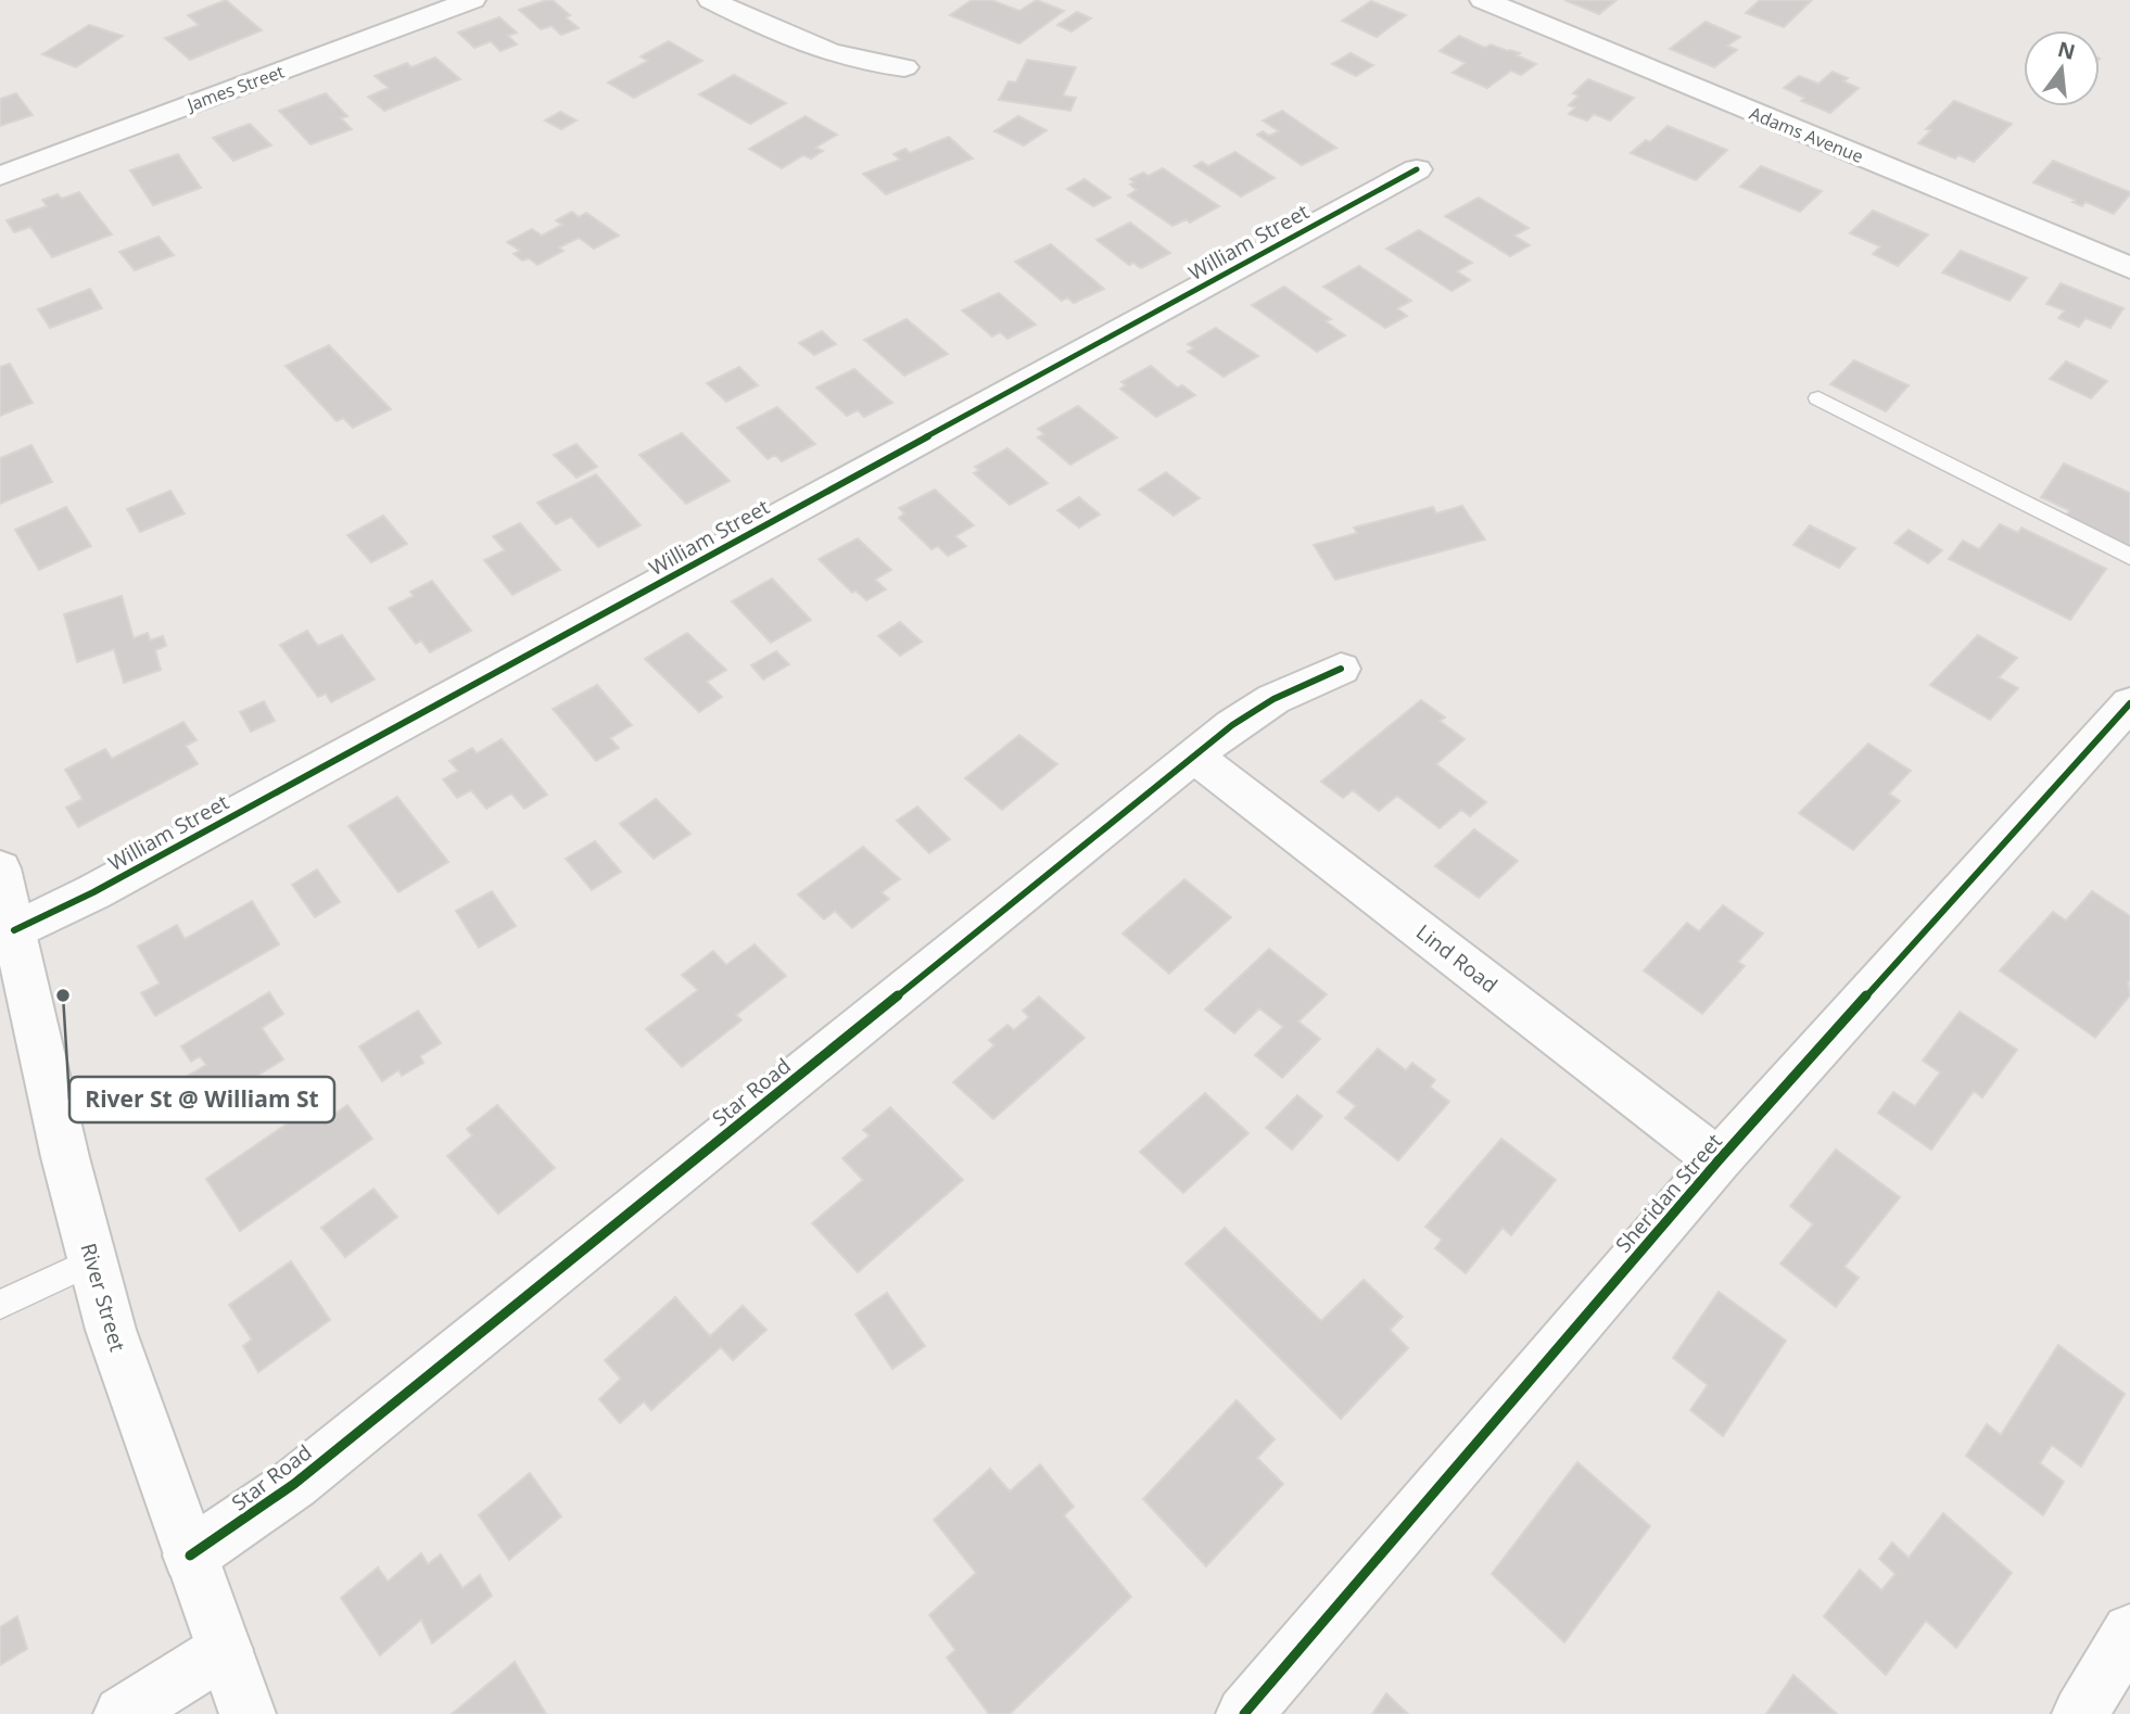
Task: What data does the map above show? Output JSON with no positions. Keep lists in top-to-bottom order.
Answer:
{
  "streets": {
    "street": [
      "James Street",
      "Adams Avenue",
      "William Street",
      "Lind Road",
      "Star Road",
      "Sheridan Street",
      "River Street"
    ]
  },
  "crossings": [
    ["William Street", "River Street"],
    ["Lind Road", "Star Road"],
    ["Lind Road", "Sheridan Street"],
    ["Star Road", "River Street"]
  ],
  "places": ["River St @ William St"],
  "north": "top"
}
